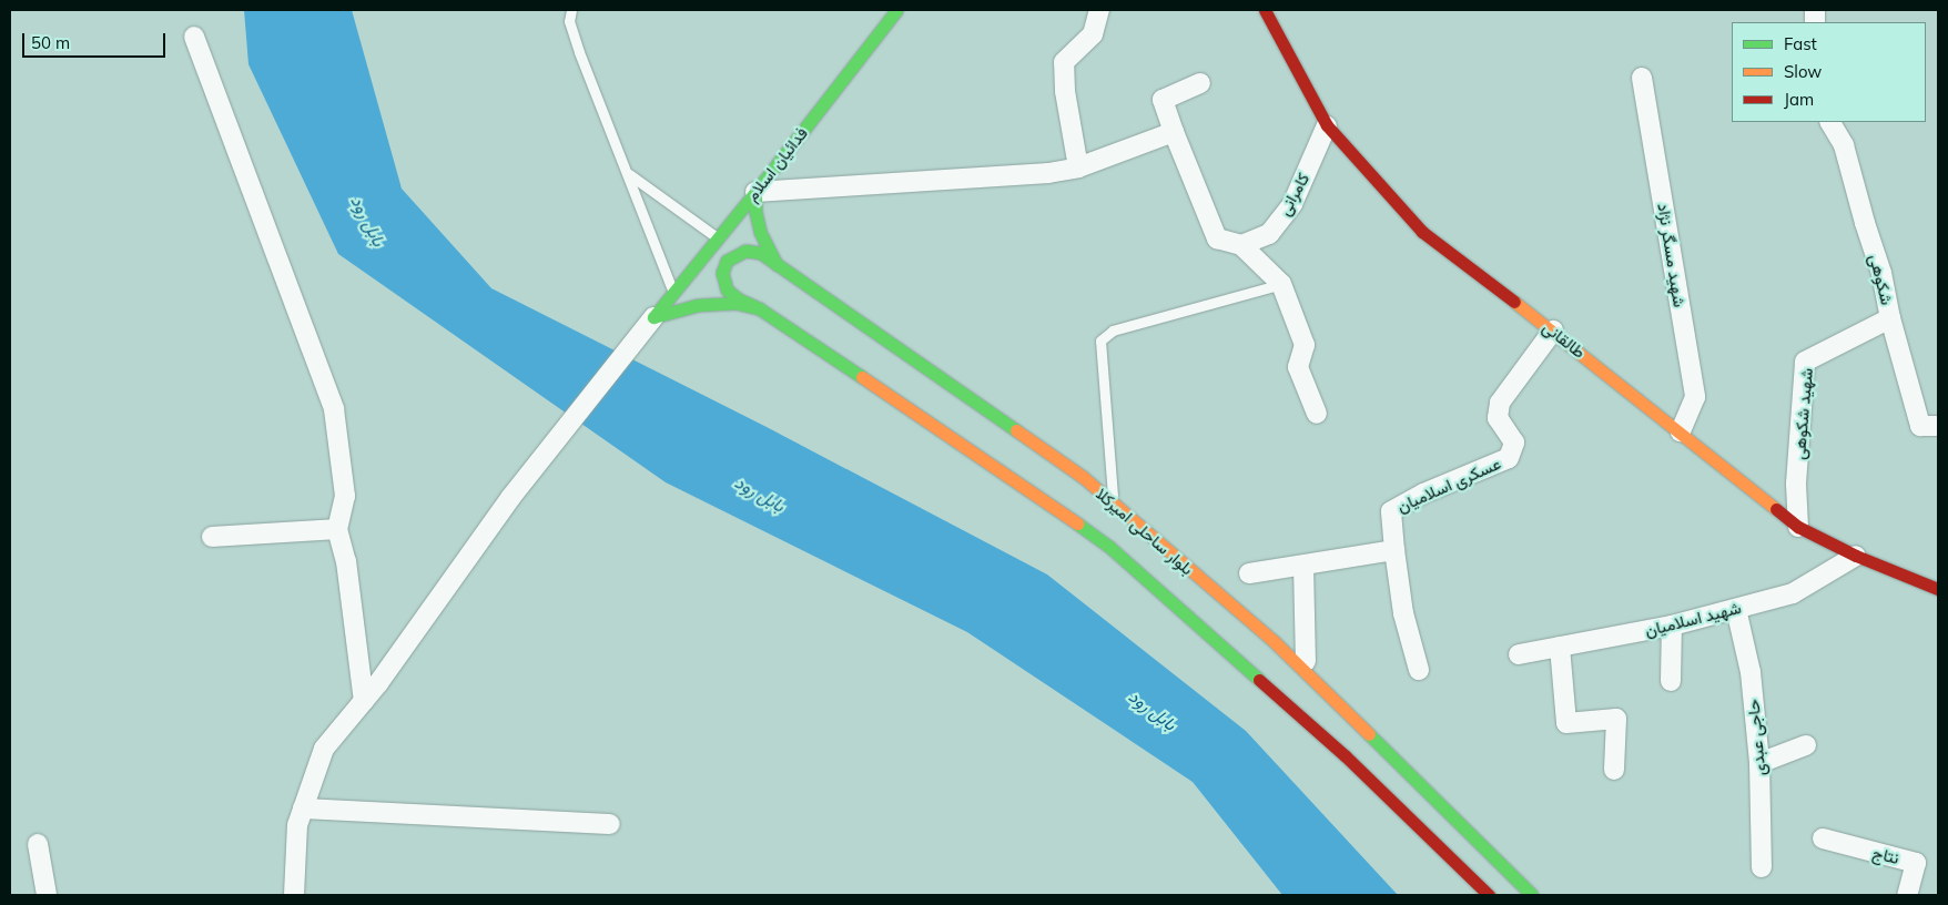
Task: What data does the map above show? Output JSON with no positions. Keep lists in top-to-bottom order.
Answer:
{
  "streets": {
    "main road": ["فدائیان اسلام", "طالقانی", "بلوار ساحلی امیرکلا"],
    "street": [
      "کامرانی",
      "شهید مسگر نژاد",
      "شکوهی",
      "شهید شکوهی",
      "عسکری اسلامیان",
      "شهید اسلامیان",
      "حاجی عبدی",
      "نتاج"
    ]
  },
  "crossings": [
    ["فدائیان اسلام", "بلوار ساحلی امیرکلا"],
    ["کامرانی", "طالقانی"],
    ["شهید مسگر نژاد", "طالقانی"],
    ["شکوهی", "شهید شکوهی"],
    ["طالقانی", "شهید شکوهی"],
    ["طالقانی", "عسکری اسلامیان"],
    ["طالقانی", "شهید اسلامیان"],
    ["شهید اسلامیان", "حاجی عبدی"]
  ],
  "water": ["بابل رود"],
  "legend": ["Fast", "Slow", "Jam"],
  "scale_bar": "50 m"
}
